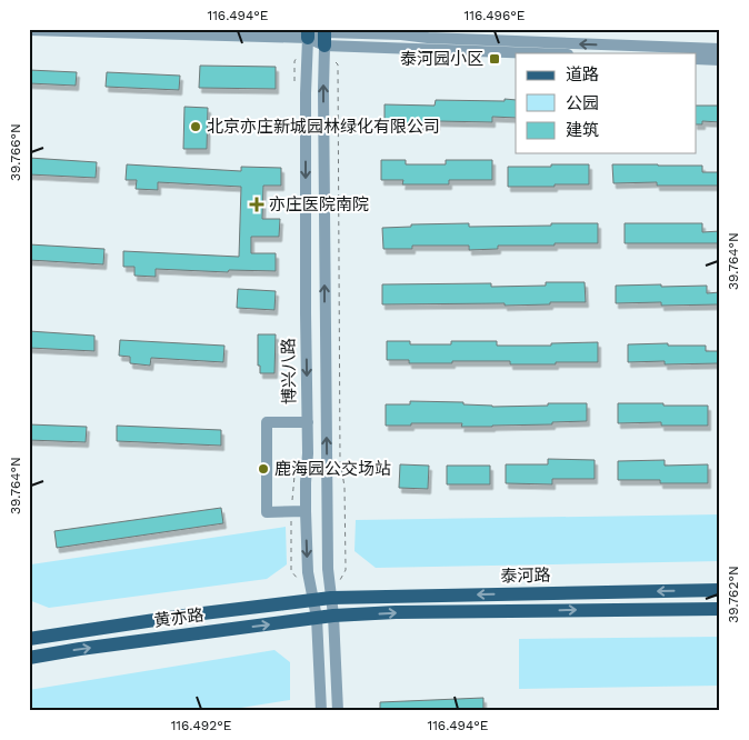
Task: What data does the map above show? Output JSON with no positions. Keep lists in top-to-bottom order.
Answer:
{
  "streets": {
    "main road": ["泰河路", "黄亦路"],
    "street": ["博兴八路"]
  },
  "crossings": [
    ["博兴八路", "黄亦路"],
    ["泰河路", "黄亦路"]
  ],
  "places": {
    "transit": ["泰河园小区"],
    "other": ["北京亦庄新城园林绿化有限公司", "鹿海园公交场站"],
    "health": ["亦庄医院南院"]
  },
  "legend": ["道路", "公园", "建筑"],
  "coordinates": [
    "116.494°E",
    "116.496°E",
    "39.766°N",
    "39.764°N",
    "39.762°N",
    "116.492°E"
  ]
}
